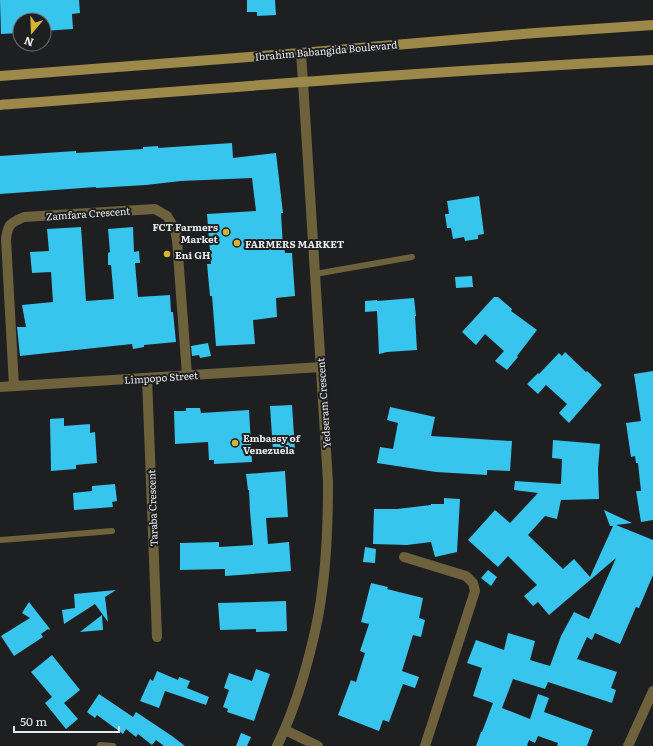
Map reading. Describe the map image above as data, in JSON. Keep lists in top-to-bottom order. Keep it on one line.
{"streets":{"street":["Ibrahim Babangida Boulevard","Zamfara Crescent","Limpopo Street","Yedseram Crescent","Taraba Crescent"]},"crossings":[["Ibrahim Babangida Boulevard","Yedseram Crescent"],["Zamfara Crescent","Limpopo Street"],["Limpopo Street","Yedseram Crescent"],["Limpopo Street","Taraba Crescent"]],"places":["FCT Farmers Market","FARMERS MARKET","Eni GH","Embassy of Venezuela"],"scale_bar":"50 m","north":"bottom"}
